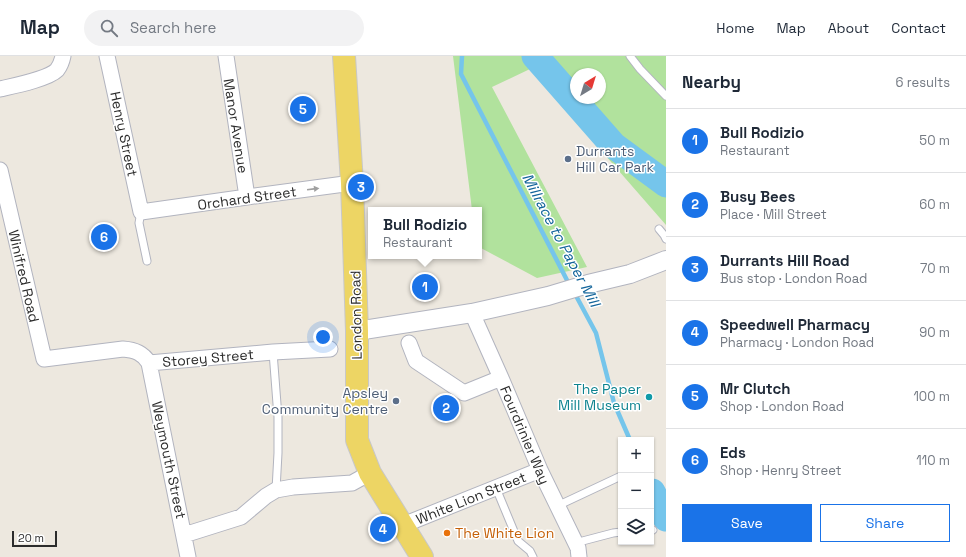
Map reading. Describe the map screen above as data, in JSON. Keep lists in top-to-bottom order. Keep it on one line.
{"streets":{"main road":["London Road"],"street":["Manor Avenue","Henry Street","Orchard Street","Winifred Road","Storey Street","Fourdrinier Way","Weymouth Street","White Lion Street"]},"crossings":[["Manor Avenue","Orchard Street"],["Henry Street","Orchard Street"],["Orchard Street","London Road"],["Winifred Road","Storey Street"],["London Road","White Lion Street"],["Storey Street","Weymouth Street"],["Fourdrinier Way","White Lion Street"]],"one_way":["Orchard Street"],"water":["Millrace to Paper Mill"],"places":["Durrants Hill Car Park","The Paper Mill Museum","Apsley Community Centre","The White Lion"],"scale_bar":"20 m","north":"top right","page":{"header":"Map","search":"Search here","nav":["Home","Map","About","Contact"],"heading":["Nearby","6 results"],"pins":["5","3","6","1","2","4"],"list":[{"mark":"1","name":"Bull Rodizio","note":"Restaurant","value":"50 m"},{"mark":"2","name":"Busy Bees","note":"Place · Mill Street","value":"60 m"},{"mark":"3","name":"Durrants Hill Road","note":"Bus stop · London Road","value":"70 m"},{"mark":"4","name":"Speedwell Pharmacy","note":"Pharmacy · London Road","value":"90 m"},{"mark":"5","name":"Mr Clutch","note":"Shop · London Road","value":"100 m"},{"mark":"6","name":"Eds","note":"Shop · Henry Street","value":"110 m"}],"popup":["Bull Rodizio","Restaurant"],"map_buttons":["+","−"],"buttons":["Save","Share"],"scale":"20 m"}}
